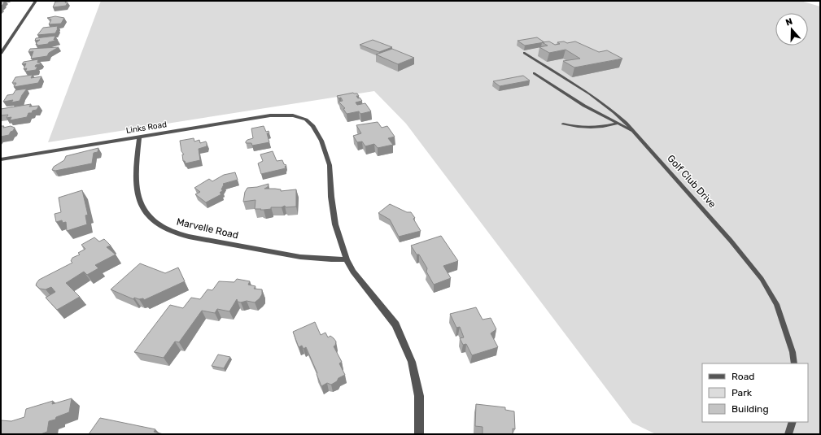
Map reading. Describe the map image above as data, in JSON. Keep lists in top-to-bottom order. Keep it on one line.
{"streets":{"street":["Links Road","Marvelle Road"],"lane":["Golf Club Drive"]},"crossings":[["Links Road","Marvelle Road"]],"legend":["Road","Park","Building"],"north":"top"}
